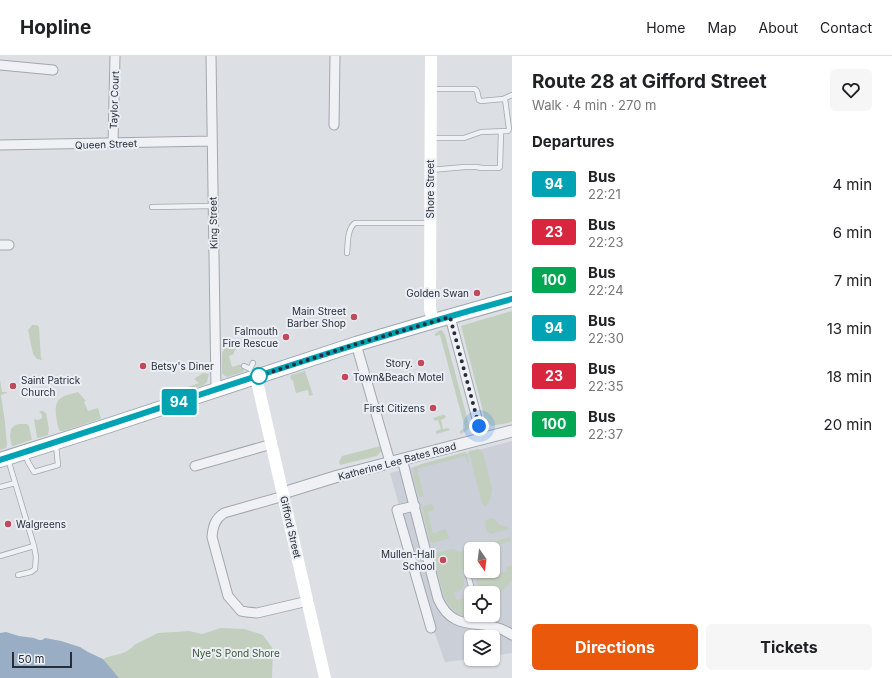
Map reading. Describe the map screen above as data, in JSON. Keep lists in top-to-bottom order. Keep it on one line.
{"streets":{"main road":["Shore Street","Gifford Street"],"street":["Taylor Court","Queen Street","King Street","Katherine Lee Bates Road"]},"crossings":[["Taylor Court","Queen Street"],["Queen Street","King Street"],["Katherine Lee Bates Road","Gifford Street"]],"parks":["Nye\"S Pond Shore"],"places":["Golden Swan","Main Street Barber Shop","Falmouth Fire Rescue","Story.","Betsy's Diner","Town&Beach Motel","Saint Patrick Church","First Citizens","Walgreens","Mullen-Hall School"],"lines":["bus line 94"],"scale_bar":"50 m","north":"bottom","page":{"header":"Hopline","nav":["Home","Map","About","Contact"],"on_map":"94","heading":[["Route 28 at Gifford Street","Walk · 4 min · 270 m"],"Departures"],"list":[{"mark":"94","name":"Bus","note":"22:21","value":"4 min"},{"mark":"23","name":"Bus","note":"22:23","value":"6 min"},{"mark":"100","name":"Bus","note":"22:24","value":"7 min"},{"mark":"94","name":"Bus","note":"22:30","value":"13 min"},{"mark":"23","name":"Bus","note":"22:35","value":"18 min"},{"mark":"100","name":"Bus","note":"22:37","value":"20 min"}],"buttons":["Directions","Tickets"],"scale":"50 m"}}
